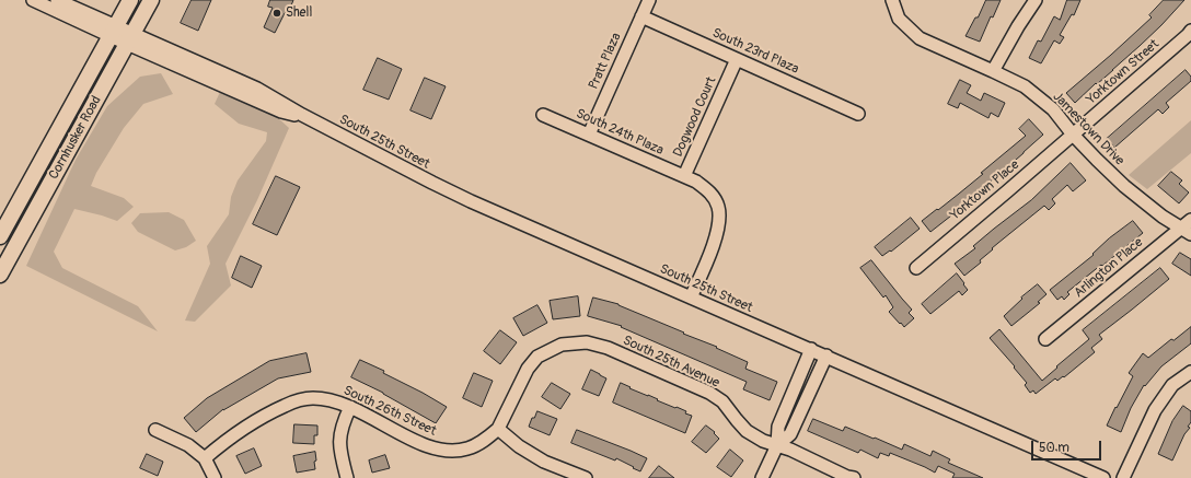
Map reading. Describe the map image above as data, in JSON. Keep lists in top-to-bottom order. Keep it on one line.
{"streets":{"main road":["Cornhusker Road"],"street":["South 23rd Plaza","Pratt Plaza","Yorktown Street","Dogwood Court","Jamestown Drive","South 24th Plaza","South 25th Street","Yorktown Place","Arlington Place","South 25th Avenue","South 26th Street"]},"crossings":[["South 23rd Plaza","Pratt Plaza"],["South 23rd Plaza","Dogwood Court"],["Pratt Plaza","South 24th Plaza"],["Yorktown Street","Jamestown Drive"],["Yorktown Street","Yorktown Place"],["Dogwood Court","South 24th Plaza"],["Dogwood Court","South 25th Street"],["Jamestown Drive","Yorktown Place"],["Jamestown Drive","Arlington Place"],["Cornhusker Road","South 25th Street"],["South 25th Avenue","South 26th Street"]],"places":["Shell"],"scale_bar":"50 m"}
